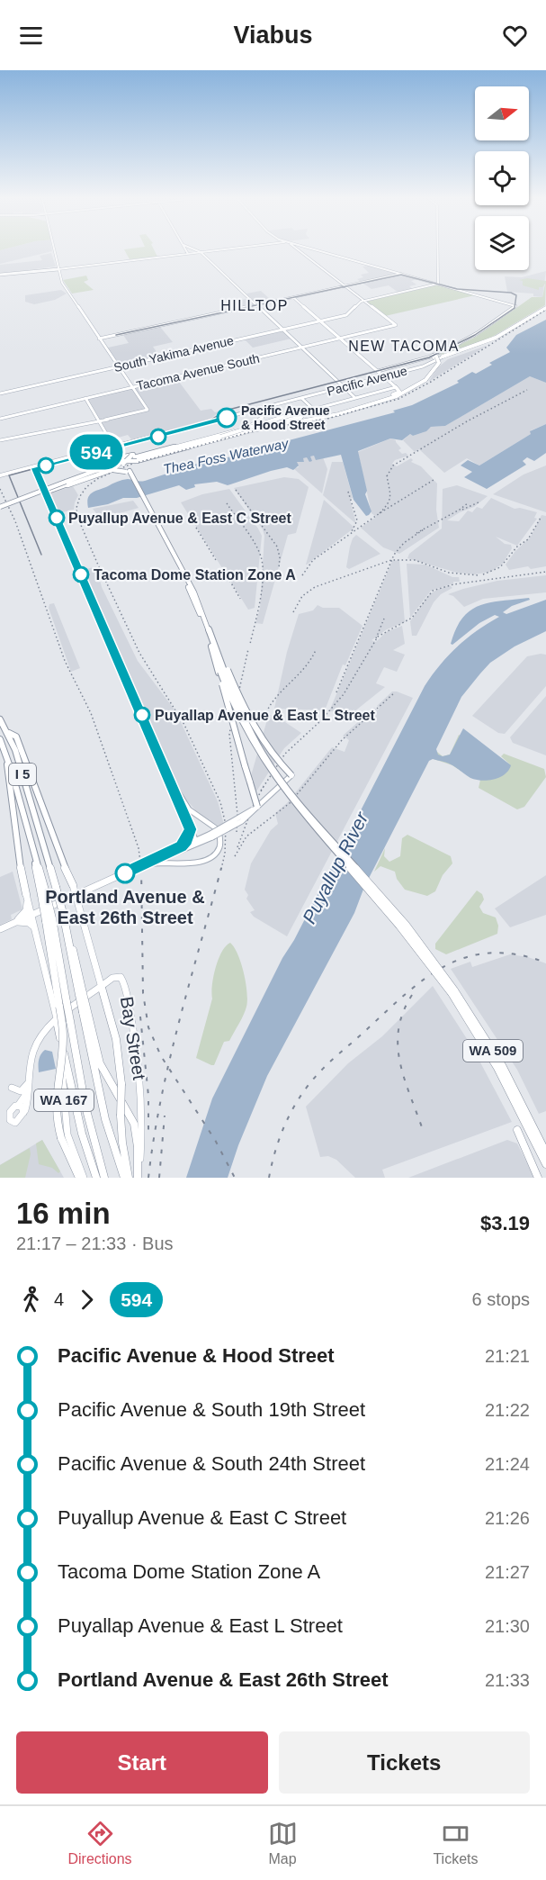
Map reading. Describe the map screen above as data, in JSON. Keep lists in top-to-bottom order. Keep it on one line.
{"streets":{"highway":["I 5","WA 509"],"main road":["South Yakima Avenue","Tacoma Avenue South","Pacific Avenue","Bay Street","WA 167"]},"crossings":[["South Yakima Avenue","Tacoma Avenue South"],["I 5","Bay Street"],["Bay Street","WA 167"]],"districts":["HILLTOP","NEW TACOMA"],"water":["Thea Foss Waterway","Puyallup River"],"places":["Pacific Avenue & Hood Street","Puyallup Avenue & East C Street","Tacoma Dome Station Zone A","Puyallap Avenue & East L Street","Portland Avenue & East 26th Street"],"lines":["bus line 594"],"north":"right","page":{"header":"Viabus","on_map":"594","heading":["16 min","21:17 – 21:33 · Bus","$3.19"],"legs":["4","594","6 stops"],"list":[{"name":"Pacific Avenue & Hood Street","value":"21:21"},{"name":"Pacific Avenue & South 19th Street","value":"21:22"},{"name":"Pacific Avenue & South 24th Street","value":"21:24"},{"name":"Puyallup Avenue & East C Street","value":"21:26"},{"name":"Tacoma Dome Station Zone A","value":"21:27"},{"name":"Puyallap Avenue & East L Street","value":"21:30"},{"name":"Portland Avenue & East 26th Street","value":"21:33"}],"buttons":["Start","Tickets"],"tabs":["Directions","Map","Tickets"]}}
